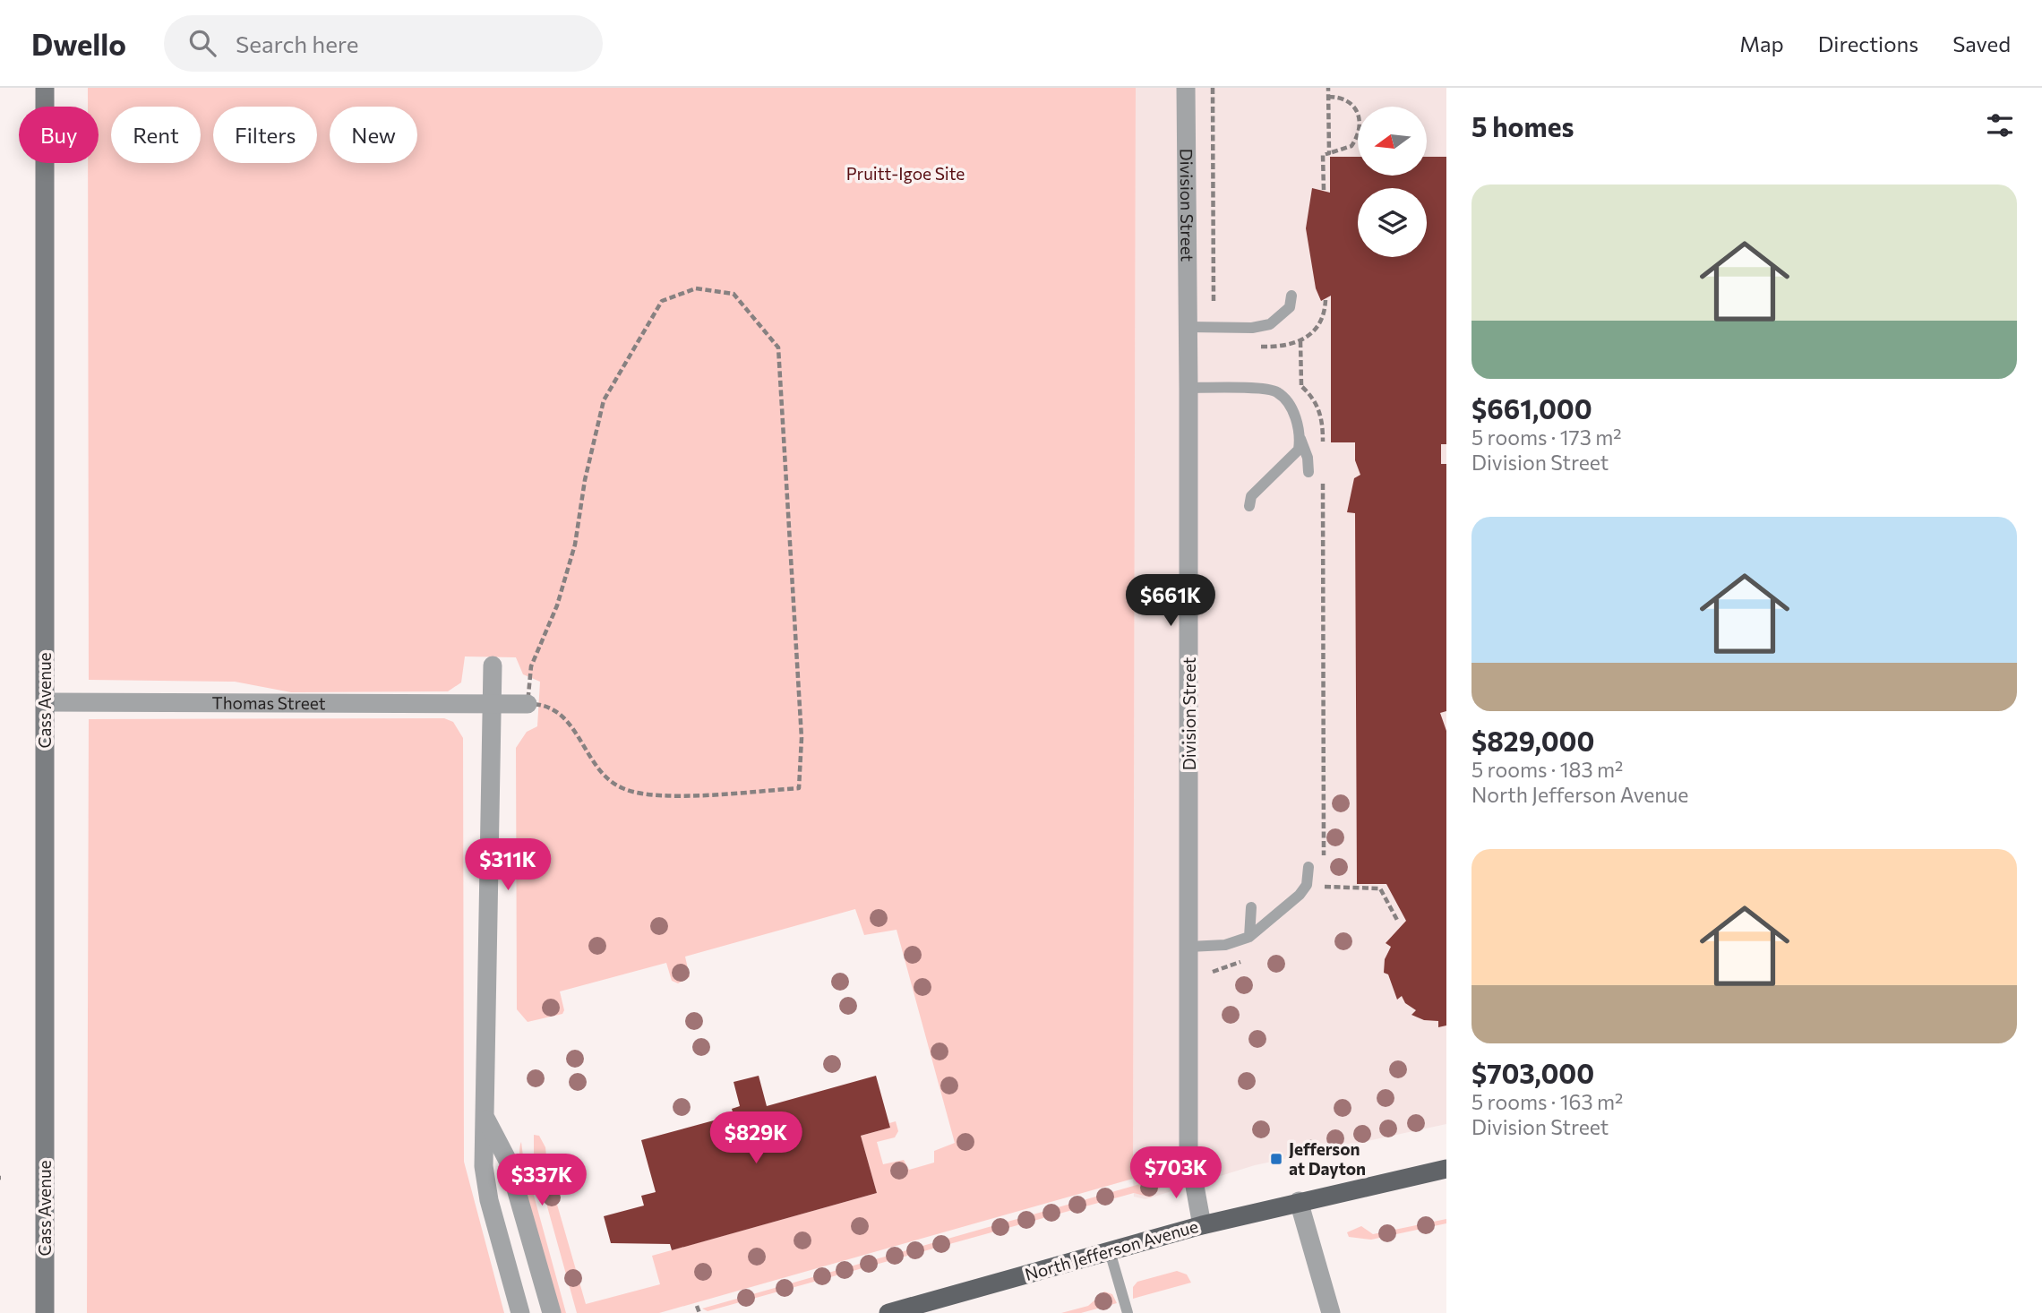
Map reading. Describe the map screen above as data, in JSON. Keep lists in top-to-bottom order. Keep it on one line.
{"streets":{"main road":["Cass Avenue","North Jefferson Avenue"],"street":["Division Street","Thomas Street"]},"crossings":[["Division Street","North Jefferson Avenue"],["Cass Avenue","Thomas Street"]],"parks":["Pruitt-Igoe Site"],"places":{"transit":["Jefferson at Dayton"]},"north":"left","page":{"header":"Dwello","search":"Search here","nav":["Map","Directions","Saved"],"heading":"5 homes","chip":["Buy","Rent","Filters","New"],"list":[{"name":"$661,000","note":"5 rooms · 173 m² · Division Street"},{"name":"$829,000","note":"5 rooms · 183 m² · North Jefferson Avenue"},{"name":"$703,000","note":"5 rooms · 163 m² · Division Street"}],"price":["$661K","$311K","$829K","$703K","$337K"]}}
